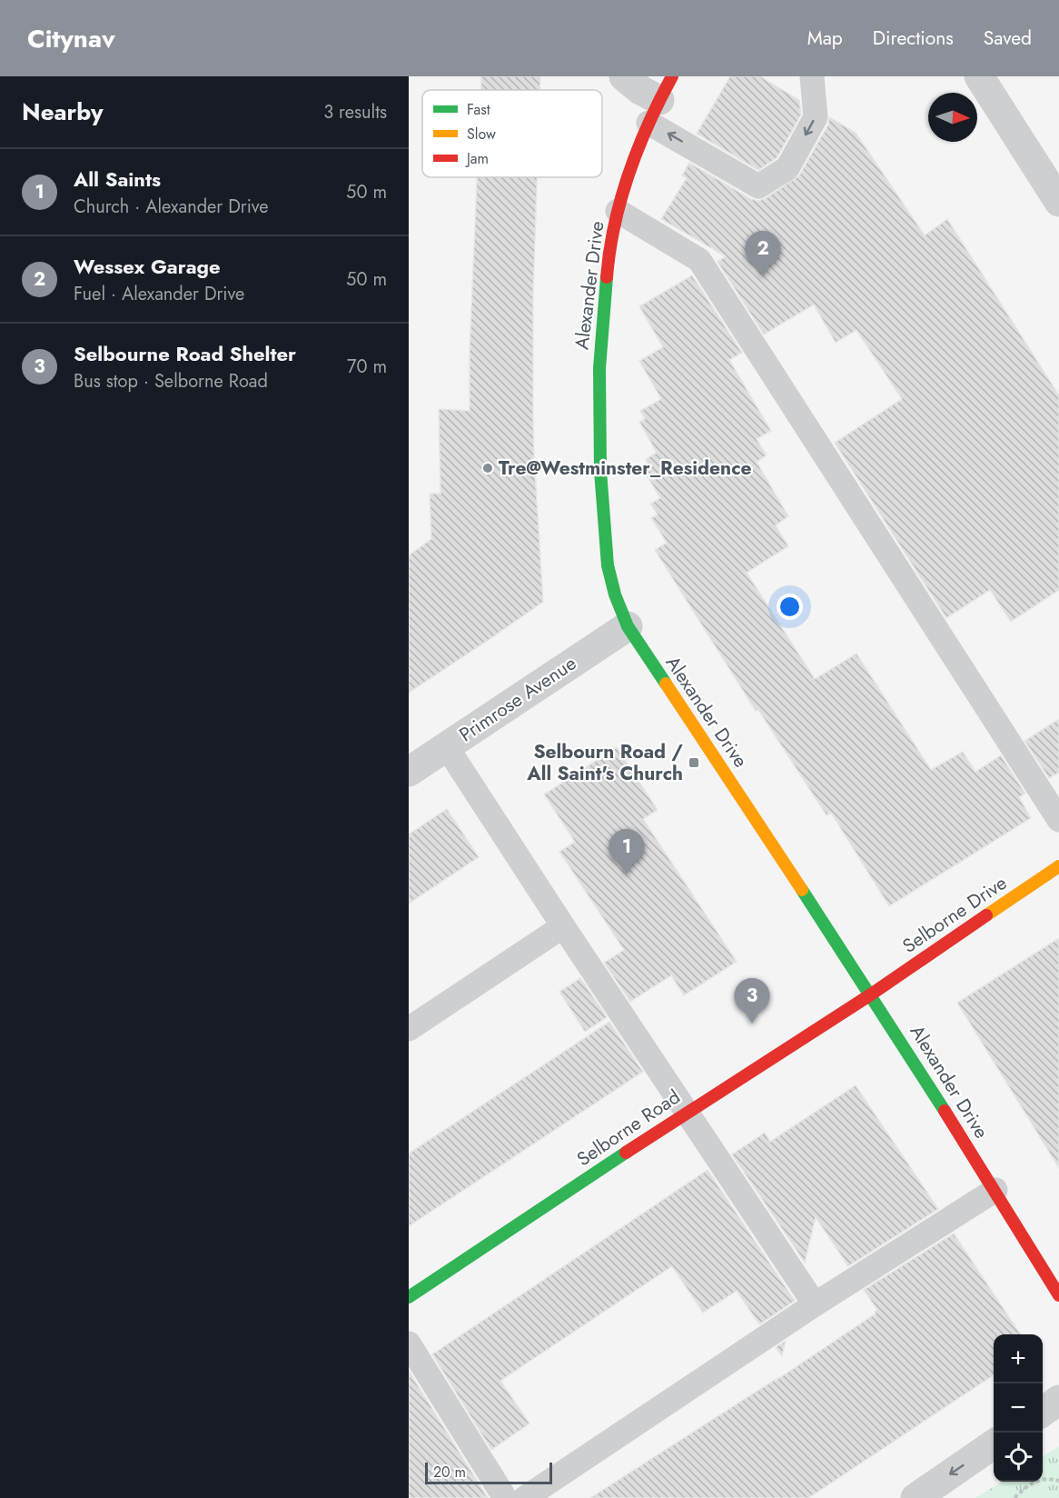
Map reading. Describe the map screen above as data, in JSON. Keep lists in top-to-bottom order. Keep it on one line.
{"streets":{"main road":["Alexander Drive","Selborne Drive","Selborne Road"],"street":["Primrose Avenue"]},"crossings":[["Alexander Drive","Primrose Avenue"],["Alexander Drive","Selborne Drive"],["Alexander Drive","Selborne Road"],["Selborne Drive","Selborne Road"]],"places":{"other":["Tre@Westminster_Residence"],"transit":["Selbourn Road / All Saint's Church"]},"legend":["Fast","Slow","Jam"],"scale_bar":"20 m","north":"right","page":{"header":"Citynav","nav":["Map","Directions","Saved"],"heading":["Nearby","3 results"],"list":[{"mark":"1","name":"All Saints","note":"Church · Alexander Drive","value":"50 m"},{"mark":"2","name":"Wessex Garage","note":"Fuel · Alexander Drive","value":"50 m"},{"mark":"3","name":"Selbourne Road Shelter","note":"Bus stop · Selborne Road","value":"70 m"}],"pins":["2","1","3"],"map_buttons":["+","−"],"scale":"20 m"}}
